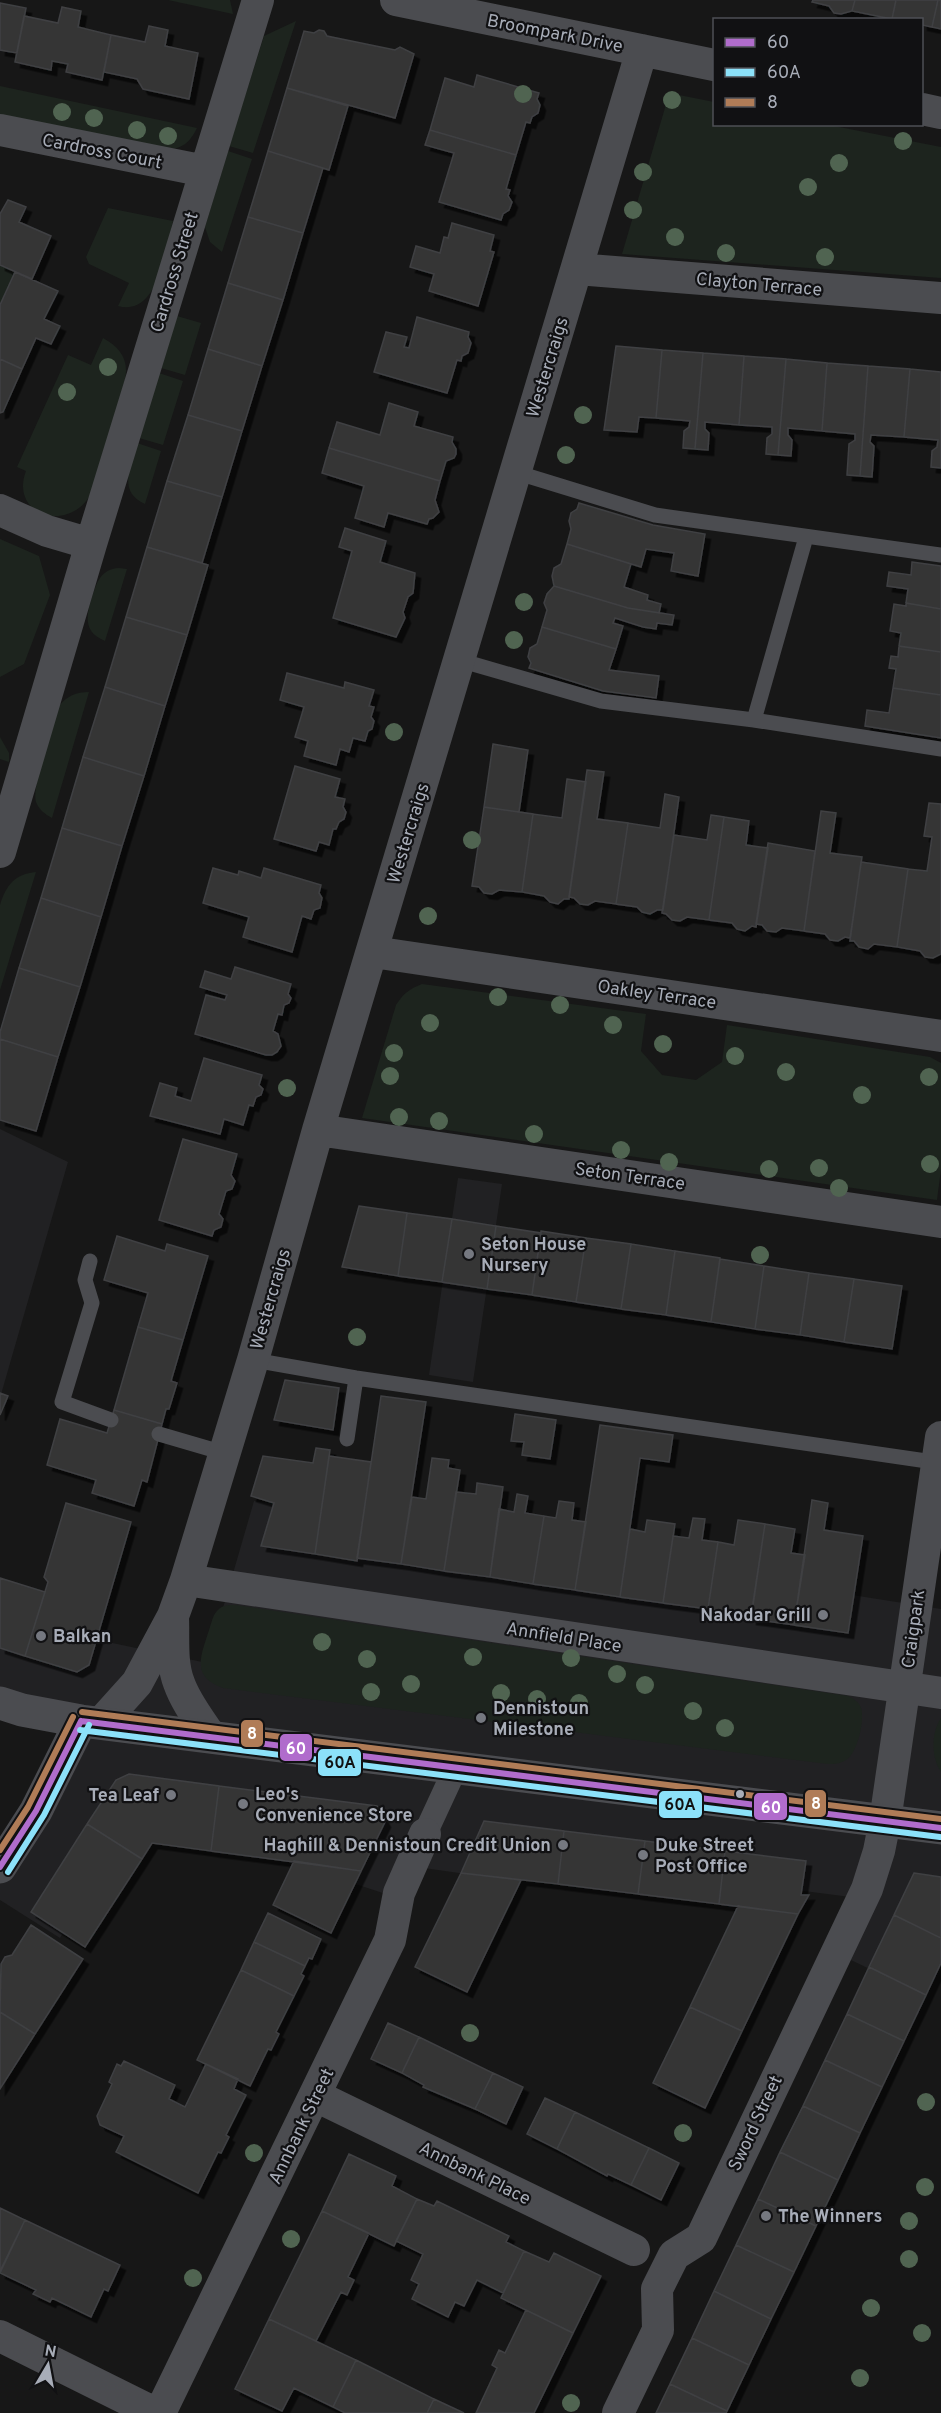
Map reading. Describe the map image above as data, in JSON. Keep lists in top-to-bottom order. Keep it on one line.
{"streets":{"street":["Broompark Drive","Cardross Court","Cardross Street","Clayton Terrace","Westercraigs","Oakley Terrace","Seton Terrace","Craigpark","Annfield Place","Sword Street","Annbank Street","Annbank Place"]},"crossings":[["Broompark Drive","Westercraigs"],["Cardross Court","Cardross Street"],["Clayton Terrace","Westercraigs"],["Westercraigs","Oakley Terrace"],["Westercraigs","Seton Terrace"],["Westercraigs","Annfield Place"],["Craigpark","Annfield Place"],["Craigpark","Sword Street"],["Annbank Street","Annbank Place"]],"places":["Seton House Nursery","Nakodar Grill","Balkan","Dennistoun Milestone","Tea Leaf","Leo's Convenience Store","Haghill & Dennistoun Credit Union","Duke Street Post Office","The Winners"],"lines":["transit line 8","transit line 60","transit line 60A"],"legend":["60","60A","8"],"north":"top"}
